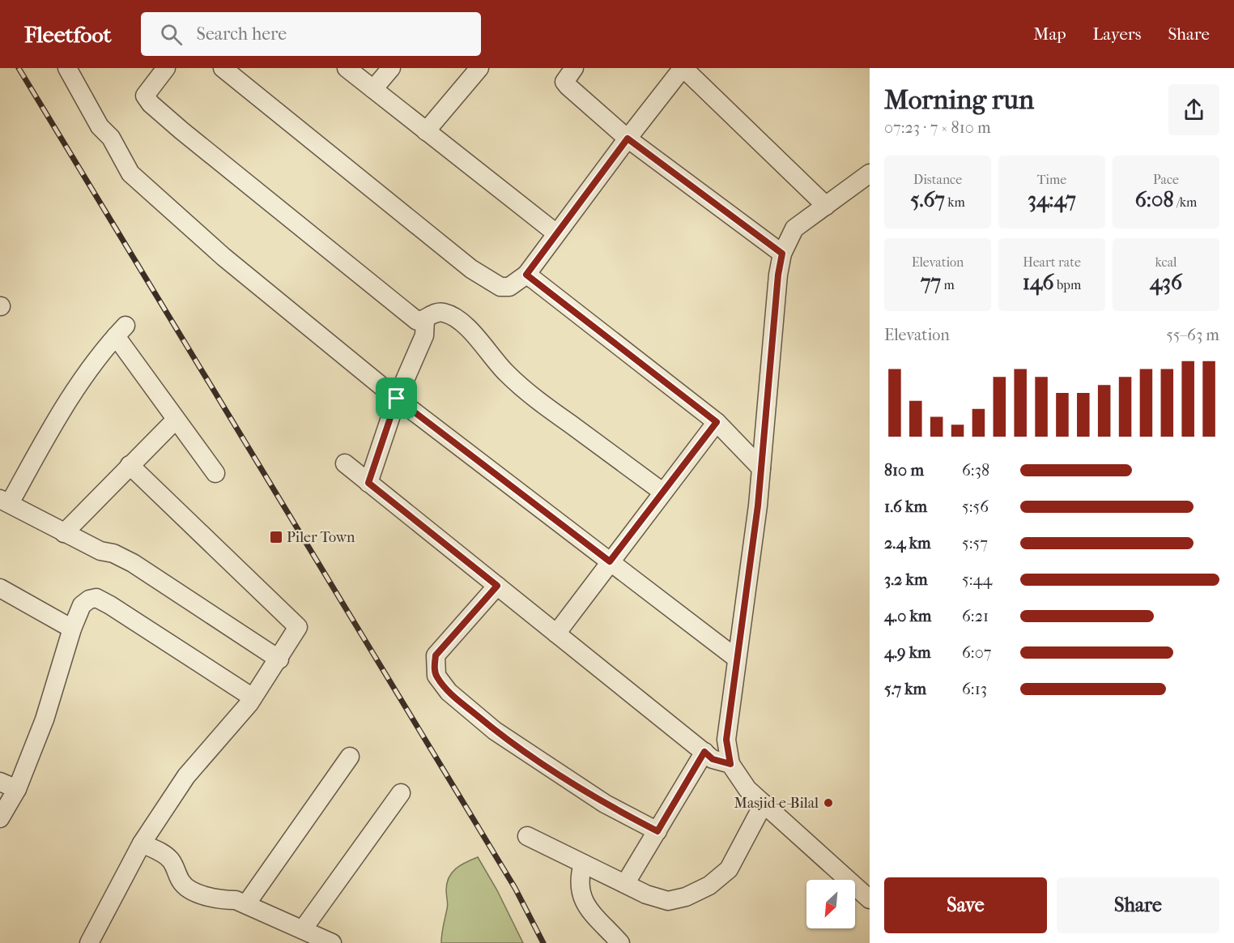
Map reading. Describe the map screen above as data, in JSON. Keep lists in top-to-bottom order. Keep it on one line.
{"places":{"transit":["Piler Town"],"other":["Masjid-e-Bilal"]},"north":"bottom left","page":{"header":"Fleetfoot","search":"Search here","nav":["Map","Layers","Share"],"heading":["Morning run","07:23 · 7 × 810 m"],"stats":[["Distance","5.67 km"],["Time","34:47"],["Pace","6:08 /km"],["Elevation","77 m"],["Heart rate","146 bpm"],["kcal","436"]],"chart":["Elevation","55–63 m"],"list":[{"name":"810 m","note":"6:38"},{"name":"1.6 km","note":"5:56"},{"name":"2.4 km","note":"5:57"},{"name":"3.2 km","note":"5:44"},{"name":"4.0 km","note":"6:21"},{"name":"4.9 km","note":"6:07"},{"name":"5.7 km","note":"6:13"}],"buttons":["Save","Share"]}}
